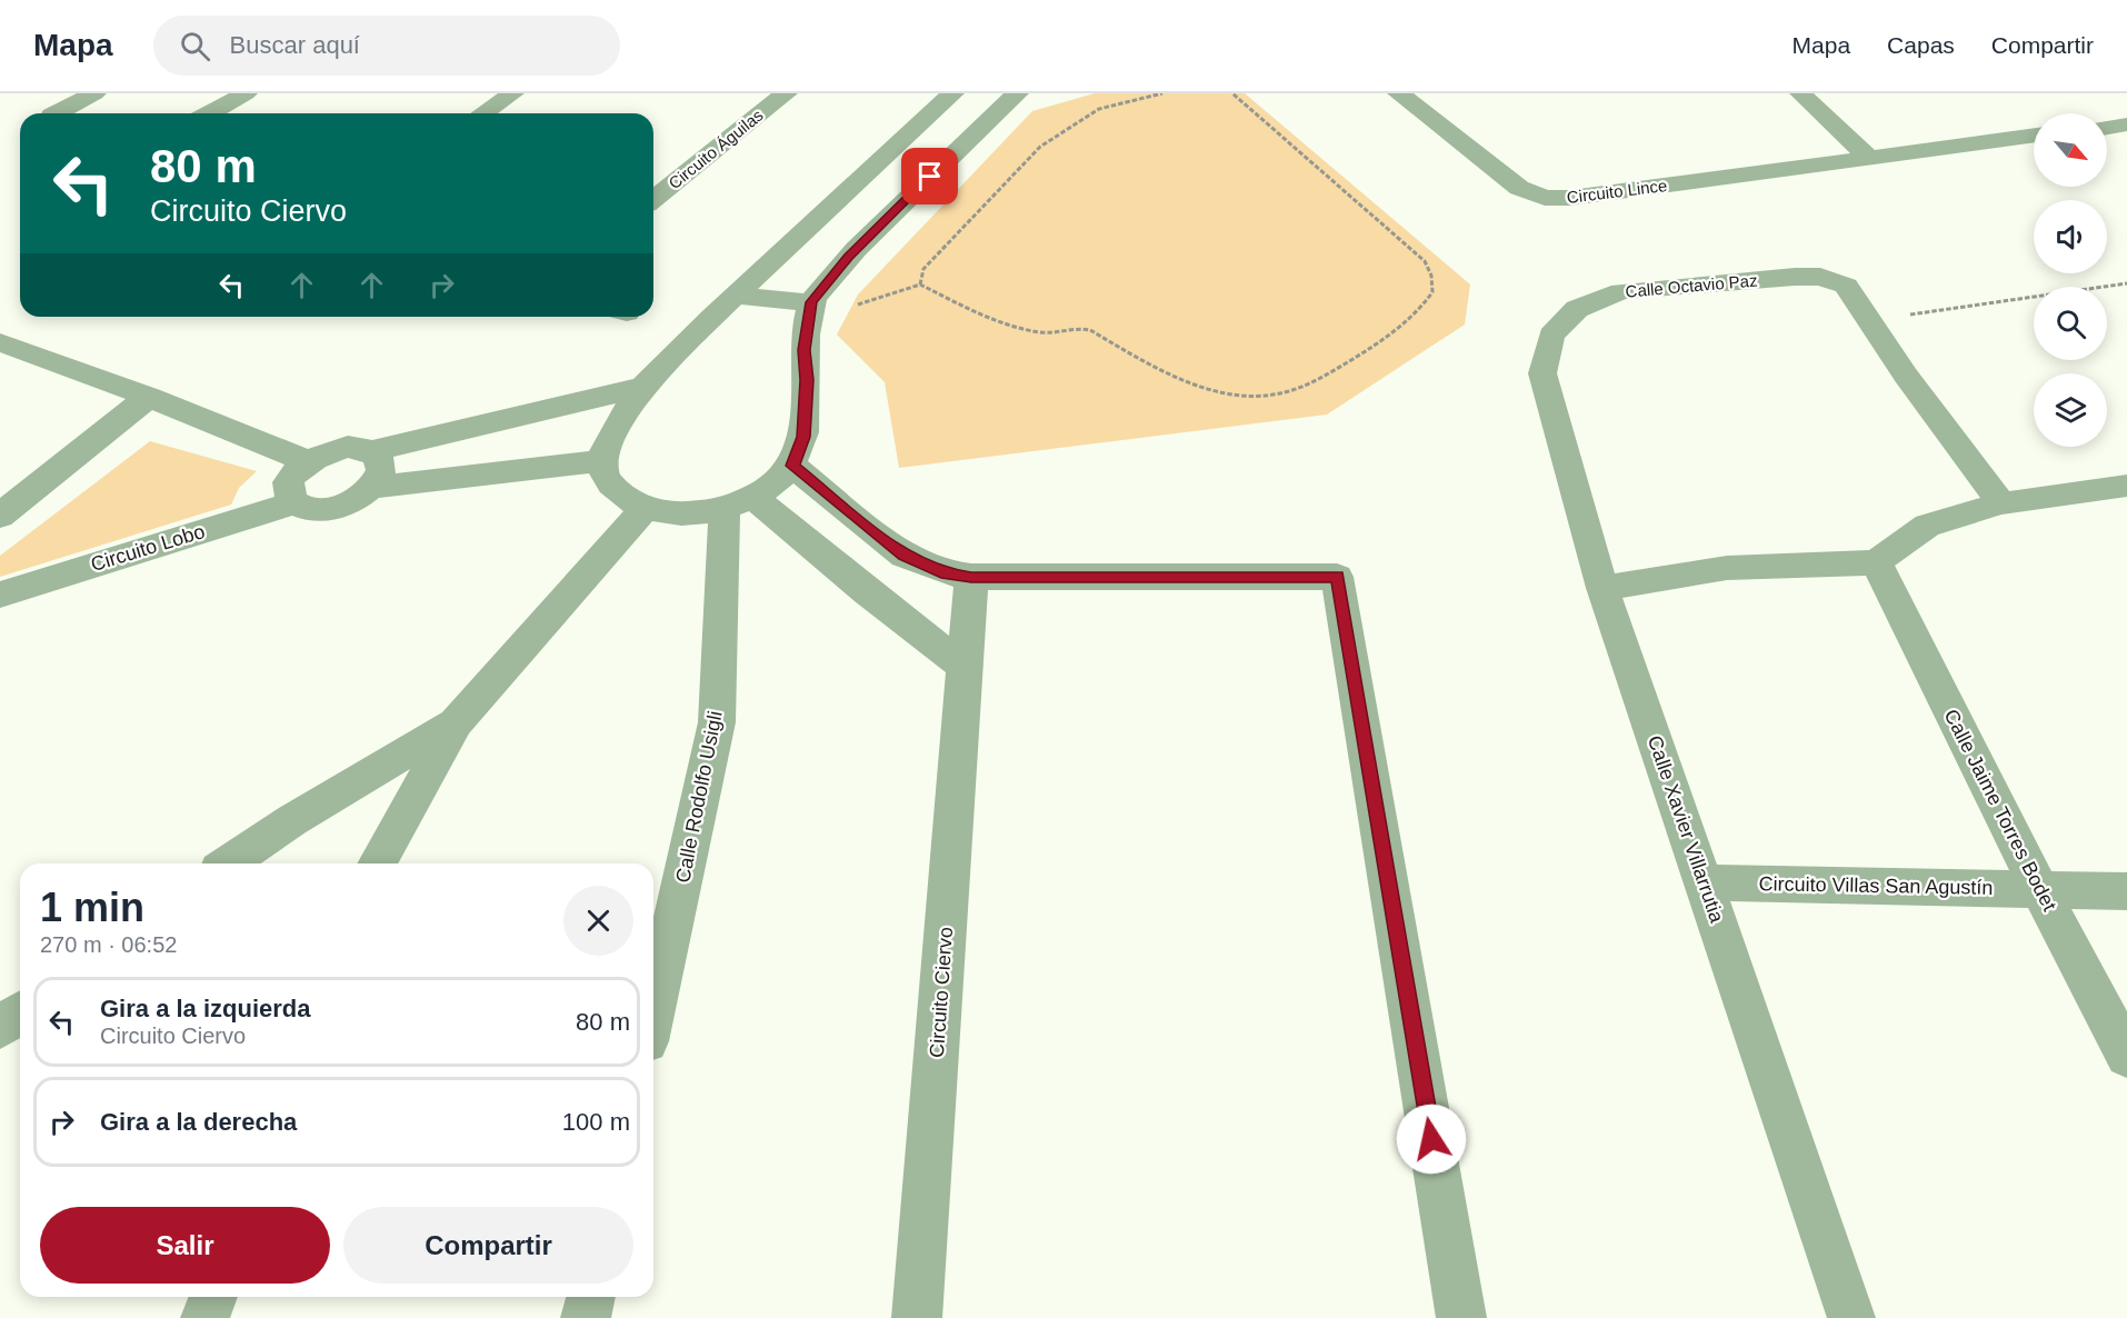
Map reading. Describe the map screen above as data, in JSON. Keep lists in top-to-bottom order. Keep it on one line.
{"streets":{"street":["Circuito Águilas","Circuito Lince","Calle Octavio Paz","Circuito Lobo","Calle Rodolfo Usigli","Calle Jaime Torres Bodet","Calle Xavier Villarrutia","Circuito Villas San Agustín","Circuito Ciervo"]},"crossings":[["Calle Octavio Paz","Calle Xavier Villarrutia"],["Calle Jaime Torres Bodet","Circuito Villas San Agustín"],["Calle Xavier Villarrutia","Circuito Villas San Agustín"]],"north":"bottom right","page":{"header":"Mapa","search":"Buscar aquí","nav":["Mapa","Capas","Compartir"],"turn":["80 m","Circuito Ciervo"],"heading":["1 min","270 m · 06:52"],"list":[{"name":"Gira a la izquierda","note":"Circuito Ciervo","value":"80 m"},{"name":"Gira a la derecha","value":"100 m"}],"buttons":["Salir","Compartir"]}}
